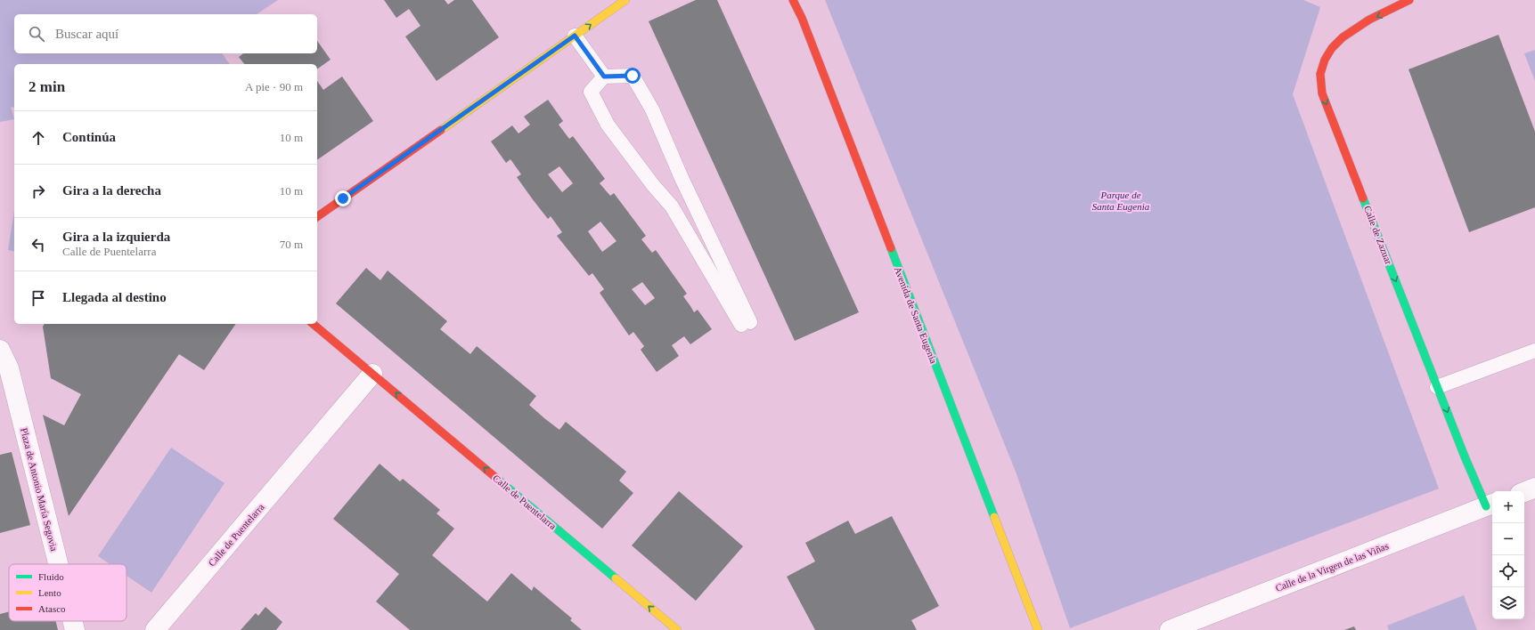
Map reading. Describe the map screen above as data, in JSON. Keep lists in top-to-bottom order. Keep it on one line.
{"streets":{"street":["Calle de Zazuar","Avenida de Santa Eugenia","Plaza de Antonio María Segovia","Calle de Puentelarra","Calle de la Virgen de las Viñas"]},"crossings":[["Calle de Zazuar","Calle de la Virgen de las Viñas"]],"one_way":["Calle de Zazuar","Calle de Puentelarra"],"parks":["Parque de Santa Eugenia"],"legend":["Fluido","Lento","Atasco"],"page":{"search":"Buscar aquí","heading":["2 min","A pie · 90 m"],"list":[["Continúa","10 m"],["Gira a la derecha","10 m"],["Gira a la izquierda","Calle de Puentelarra","70 m"],"Llegada al destino"],"map_buttons":["+","−"]}}
